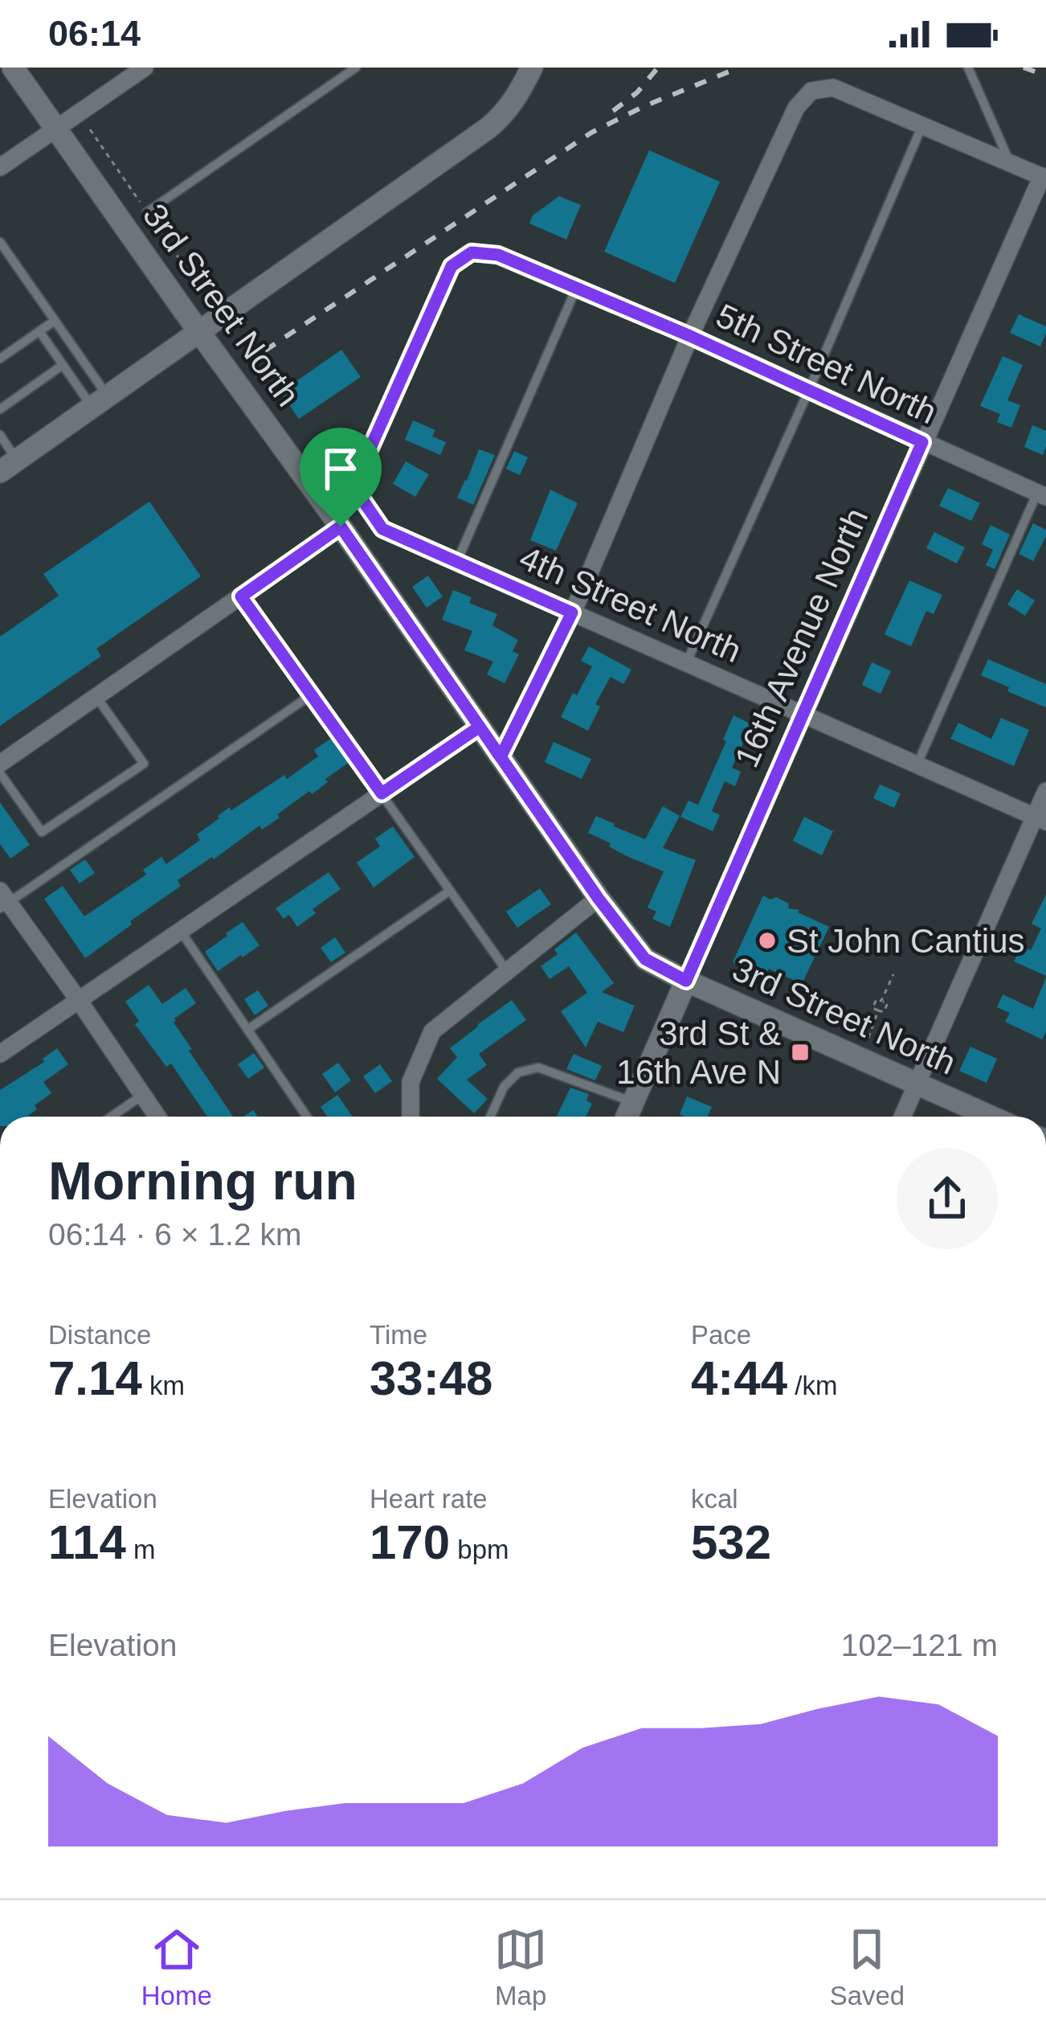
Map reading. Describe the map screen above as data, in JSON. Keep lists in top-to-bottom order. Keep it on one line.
{"streets":{"street":["3rd Street North","5th Street North","4th Street North","16th Avenue North"]},"crossings":[["3rd Street North","16th Avenue North"],["5th Street North","4th Street North"],["5th Street North","16th Avenue North"],["4th Street North","16th Avenue North"]],"places":{"other":["St John Cantius"],"transit":["3rd St & 16th Ave N"]},"page":{"status":"06:14","heading":["Morning run","06:14 · 6 × 1.2 km"],"stats":[["Distance","7.14 km"],["Time","33:48"],["Pace","4:44 /km"],["Elevation","114 m"],["Heart rate","170 bpm"],["kcal","532"]],"chart":["Elevation","102–121 m"],"tabs":["Home","Map","Saved"]}}
